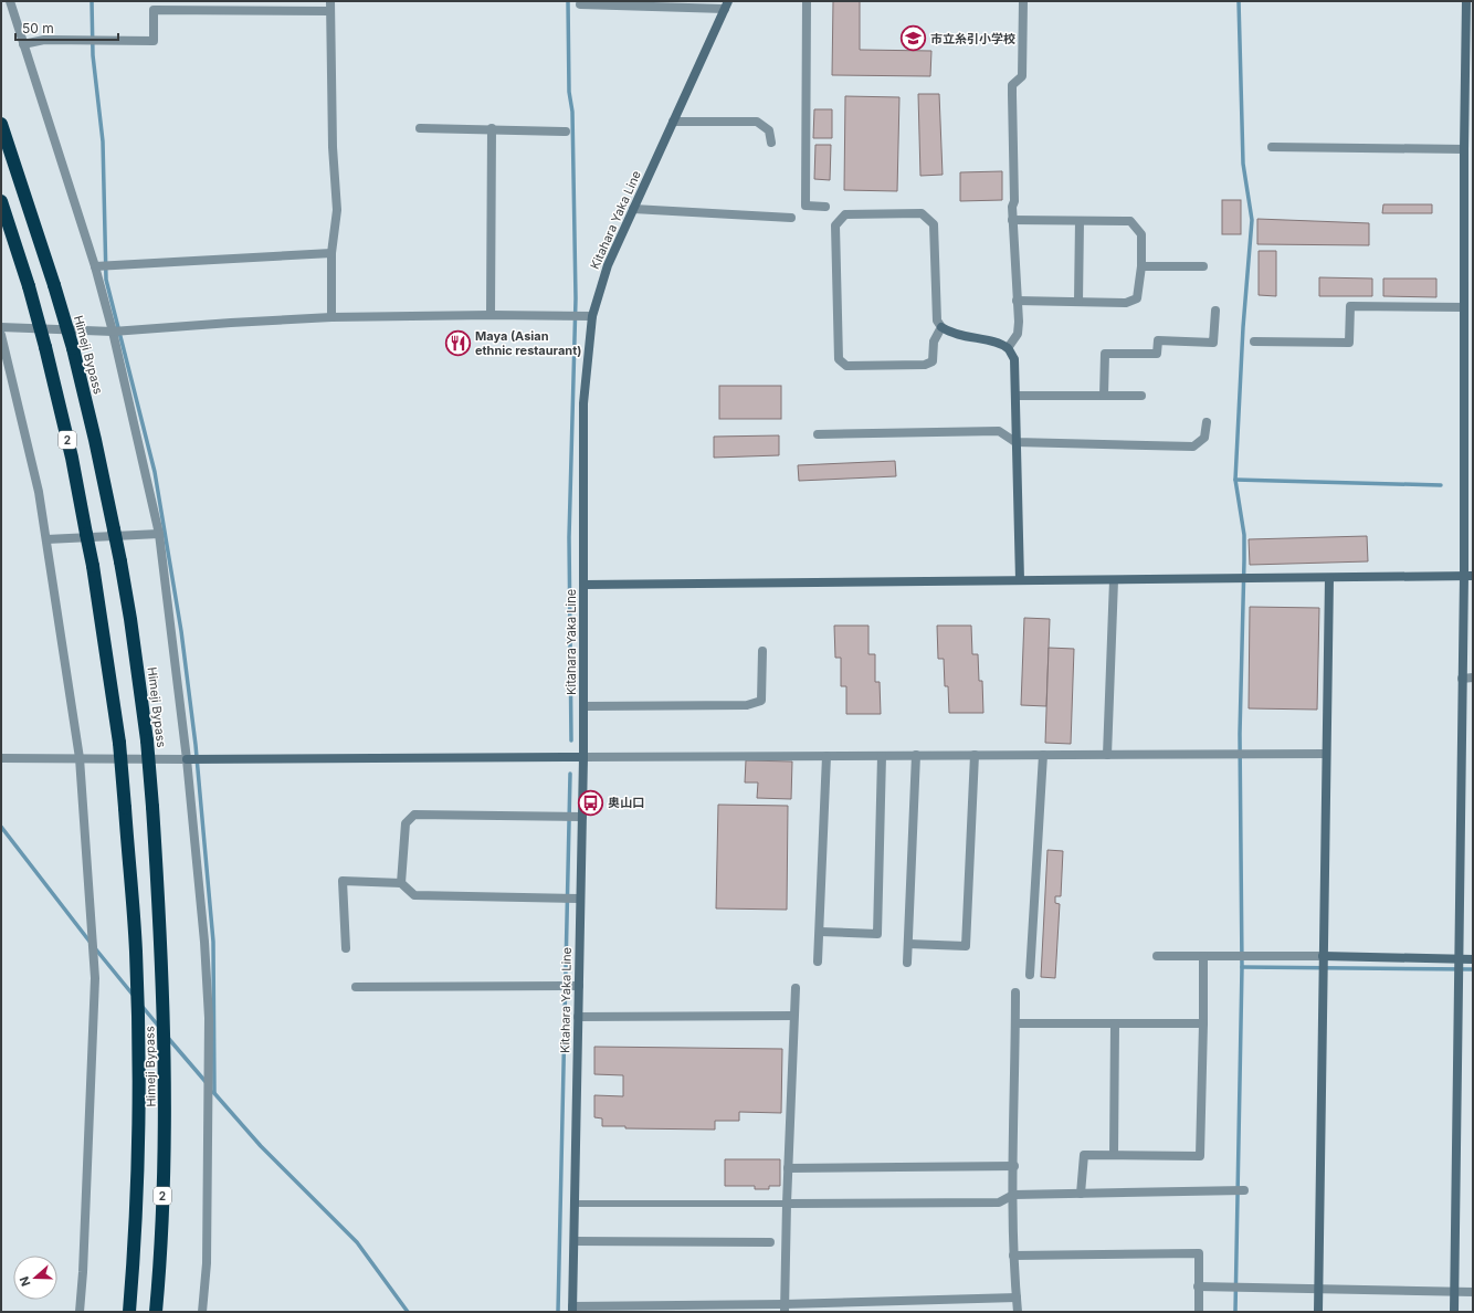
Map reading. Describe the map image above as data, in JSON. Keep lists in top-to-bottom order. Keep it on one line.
{"streets":{"highway":["Himeji Bypass","2"],"street":["Kitahara Yaka Line"]},"places":{"school or university":["市立糸引小学校"],"restaurant":["Maya (Asian ethnic restaurant)"],"bus stop":["奥山口"]},"scale_bar":"50 m","north":"left"}
